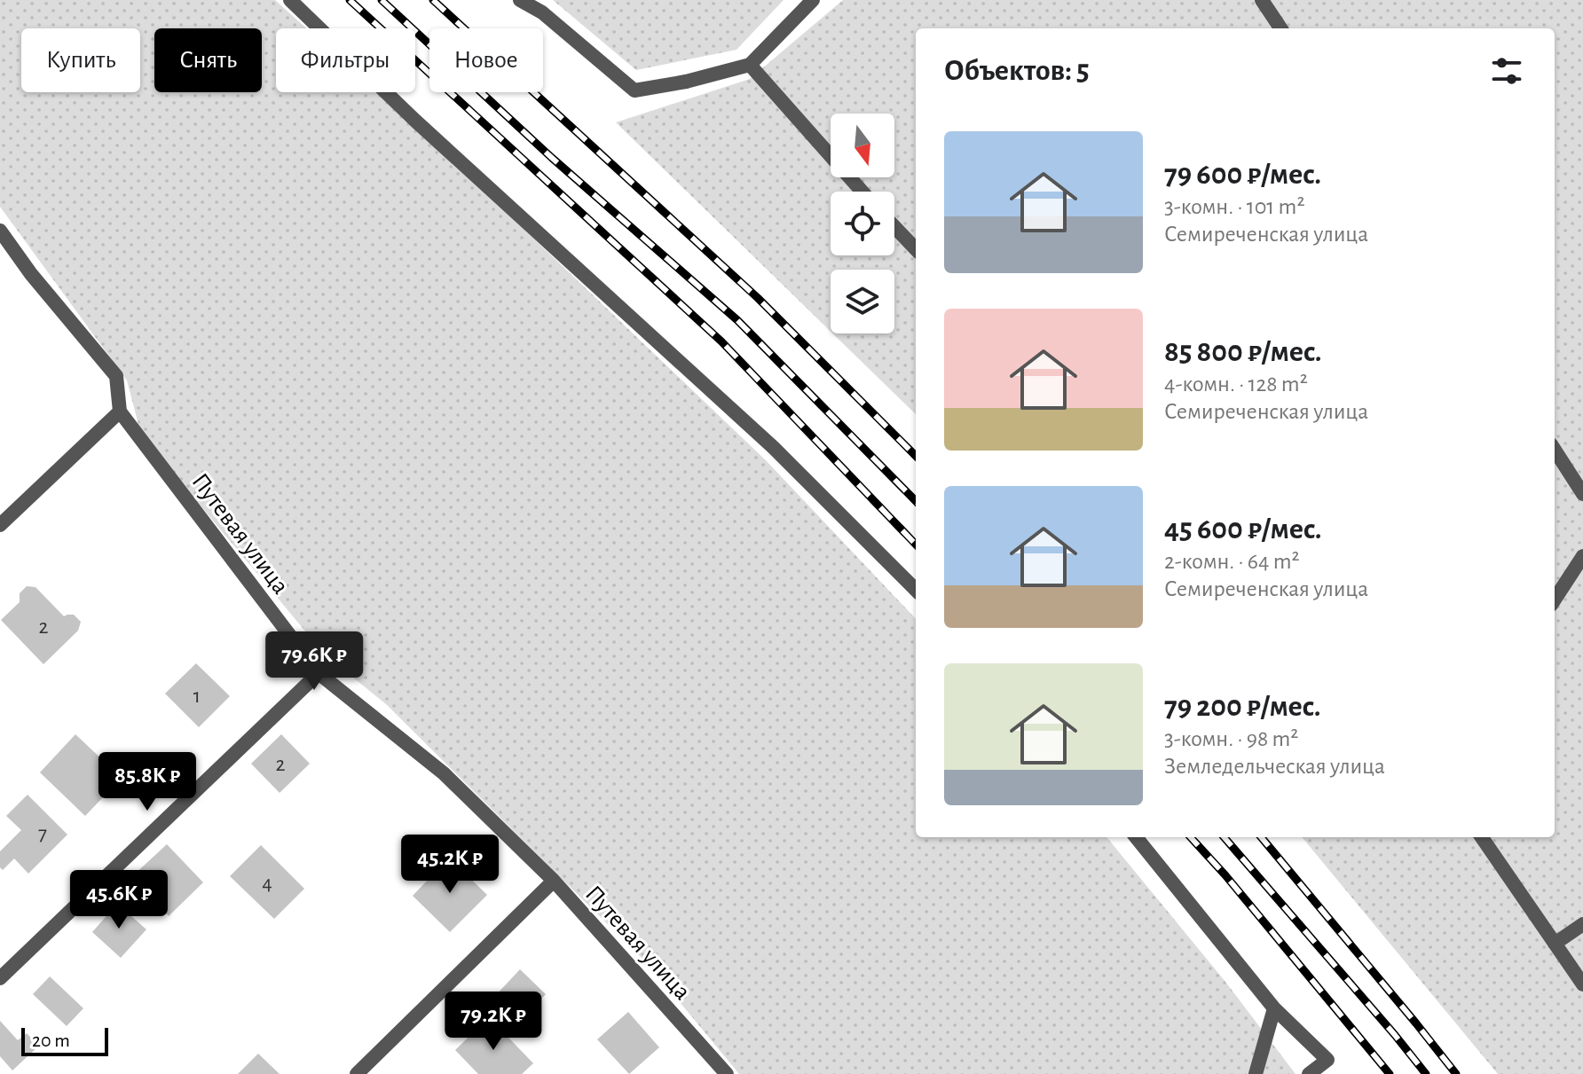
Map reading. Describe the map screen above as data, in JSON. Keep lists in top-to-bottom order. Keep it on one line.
{"streets":{"street":["Путевая улица"]},"house_numbers":["2","1","2","7","4"],"scale_bar":"20 m","north":"bottom","page":{"chip":["Купить","Снять","Фильтры","Новое"],"heading":"Объектов: 5","list":[{"name":"79 600 ₽/мес.","note":"3-комн. · 101 m² · Семиреченская улица"},{"name":"85 800 ₽/мес.","note":"4-комн. · 128 m² · Семиреченская улица"},{"name":"45 600 ₽/мес.","note":"2-комн. · 64 m² · Семиреченская улица"},{"name":"79 200 ₽/мес.","note":"3-комн. · 98 m² · Земледельческая улица"}],"price":["79.6K ₽","85.8K ₽","45.2K ₽","45.6K ₽","79.2K ₽"],"scale":"20 m"}}
